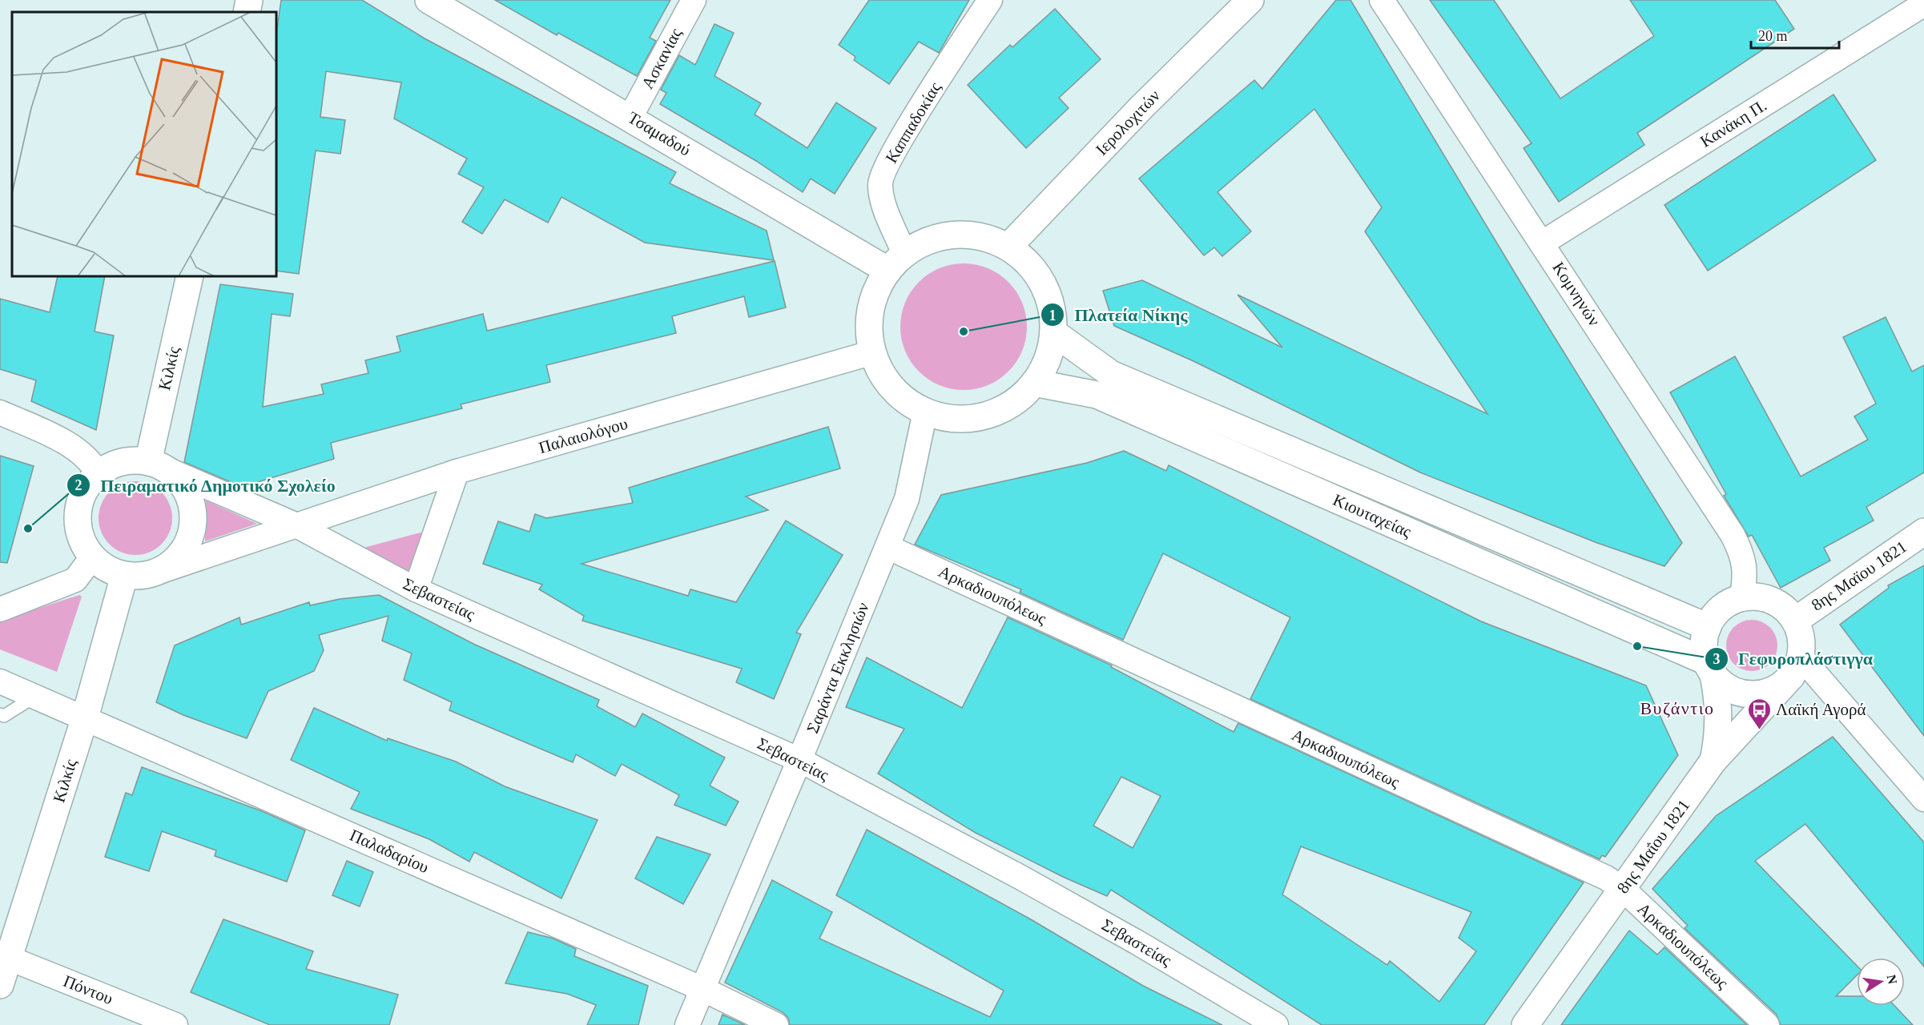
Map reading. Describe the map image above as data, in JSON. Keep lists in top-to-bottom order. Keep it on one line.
{"streets":{"street":["Ασκανίας","Καππαδοκίας","Ιερολοχιτών","Κανάκη Π.","Τσαμαδού","Κομνηνών","Κιλκίς","Παλαιολόγου","Κιουταχείας","8ης Μαϊου 1821","Αρκαδιουπόλεως","Σεβαστείας","Σαράντα Εκκλησιών","8ης Μαΐου 1821","Παλαδαρίου","Πόντου"]},"crossings":[["Ασκανίας","Τσαμαδού"],["Καππαδοκίας","Τσαμαδού"],["Κανάκη Π.","Κομνηνών"],["Κομνηνών","Κιουταχείας"],["Κομνηνών","8ης Μαϊου 1821"],["Κομνηνών","8ης Μαΐου 1821"],["Κιλκίς","Παλαιολόγου"],["Κιλκίς","Σεβαστείας"],["Κιλκίς","Παλαδαρίου"],["Κιλκίς","Πόντου"],["Παλαιολόγου","Σεβαστείας"],["Κιουταχείας","8ης Μαϊου 1821"],["Κιουταχείας","8ης Μαΐου 1821"],["8ης Μαϊου 1821","8ης Μαΐου 1821"],["Αρκαδιουπόλεως","Σαράντα Εκκλησιών"],["Αρκαδιουπόλεως","8ης Μαΐου 1821"],["Σεβαστείας","Σαράντα Εκκλησιών"],["Σαράντα Εκκλησιών","Παλαδαρίου"]],"districts":["Βυζάντιο"],"places":{"other":["Πλατεία Νίκης","Πειραματικό Δημοτικό Σχολείο","Γεφυροπλάστιγγα"],"bus stop":["Λαϊκή Αγορά"]},"scale_bar":"20 m","north":"right"}
